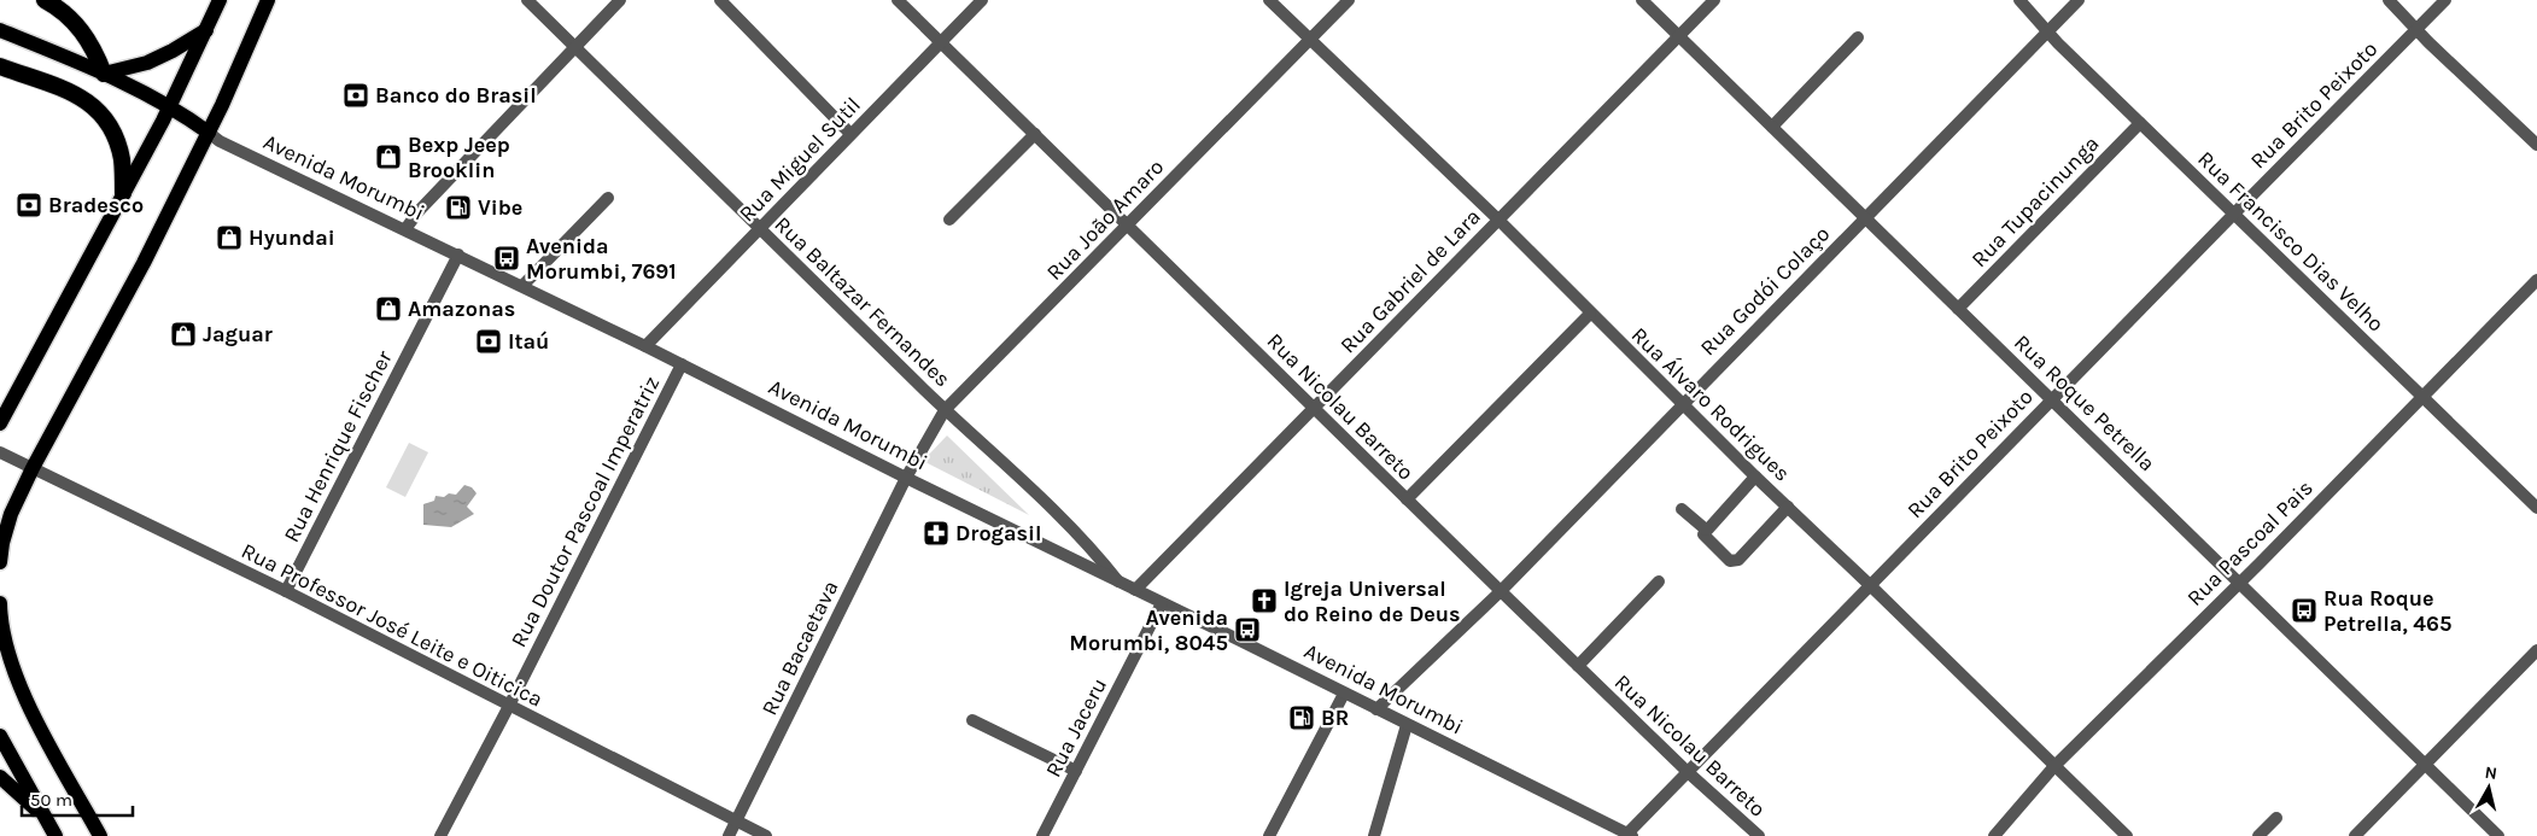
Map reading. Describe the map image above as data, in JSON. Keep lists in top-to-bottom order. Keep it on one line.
{"streets":{"main road":["Avenida Morumbi"],"street":["Rua Brito Peixoto","Rua Miguel Sutil","Rua Tupacinunga","Rua João Amaro","Rua Francisco Dias Velho","Rua Gabriel de Lara","Rua Godói Colaço","Rua Baltazar Fernandes","Rua Roque Petrella","Rua Álvaro Rodrigues","Rua Nicolau Barreto","Rua Henrique Fischer","Rua Doutor Pascoal Imperatriz","Rua Pascoal Pais","Rua Professor José Leite e Oiticica","Rua Bacaetava","Rua Jaceru"]},"crossings":[["Rua Brito Peixoto","Avenida Morumbi"],["Rua Brito Peixoto","Rua Francisco Dias Velho"],["Rua Brito Peixoto","Rua Roque Petrella"],["Rua Brito Peixoto","Rua Álvaro Rodrigues"],["Rua Brito Peixoto","Rua Nicolau Barreto"],["Rua Miguel Sutil","Avenida Morumbi"],["Rua Miguel Sutil","Rua Baltazar Fernandes"],["Rua Miguel Sutil","Rua Nicolau Barreto"],["Avenida Morumbi","Rua João Amaro"],["Avenida Morumbi","Rua Gabriel de Lara"],["Avenida Morumbi","Rua Godói Colaço"],["Avenida Morumbi","Rua Baltazar Fernandes"],["Avenida Morumbi","Rua Henrique Fischer"],["Avenida Morumbi","Rua Doutor Pascoal Imperatriz"],["Avenida Morumbi","Rua Bacaetava"],["Avenida Morumbi","Rua Jaceru"],["Rua Tupacinunga","Rua Francisco Dias Velho"],["Rua Tupacinunga","Rua Roque Petrella"],["Rua João Amaro","Rua Baltazar Fernandes"],["Rua João Amaro","Rua Álvaro Rodrigues"],["Rua João Amaro","Rua Nicolau Barreto"],["Rua João Amaro","Rua Bacaetava"],["Rua Francisco Dias Velho","Rua Godói Colaço"],["Rua Francisco Dias Velho","Rua Pascoal Pais"],["Rua Gabriel de Lara","Rua Roque Petrella"],["Rua Gabriel de Lara","Rua Álvaro Rodrigues"],["Rua Gabriel de Lara","Rua Nicolau Barreto"],["Rua Godói Colaço","Rua Roque Petrella"],["Rua Godói Colaço","Rua Álvaro Rodrigues"],["Rua Godói Colaço","Rua Nicolau Barreto"],["Rua Roque Petrella","Rua Pascoal Pais"],["Rua Álvaro Rodrigues","Rua Pascoal Pais"],["Rua Henrique Fischer","Rua Professor José Leite e Oiticica"],["Rua Doutor Pascoal Imperatriz","Rua Professor José Leite e Oiticica"],["Rua Professor José Leite e Oiticica","Rua Bacaetava"]],"places":{"bank":["Banco do Brasil","Bradesco","Itaú"],"shop":["Bexp Jeep Brooklin","Hyundai","Amazonas","Jaguar"],"fuel station":["Vibe","BR"],"bus stop":["Avenida Morumbi, 7691","Rua Roque Petrella, 465","Avenida Morumbi, 8045"],"pharmacy":["Drogasil"],"church":["Igreja Universal do Reino de Deus"]},"scale_bar":"50 m","north":"top"}
